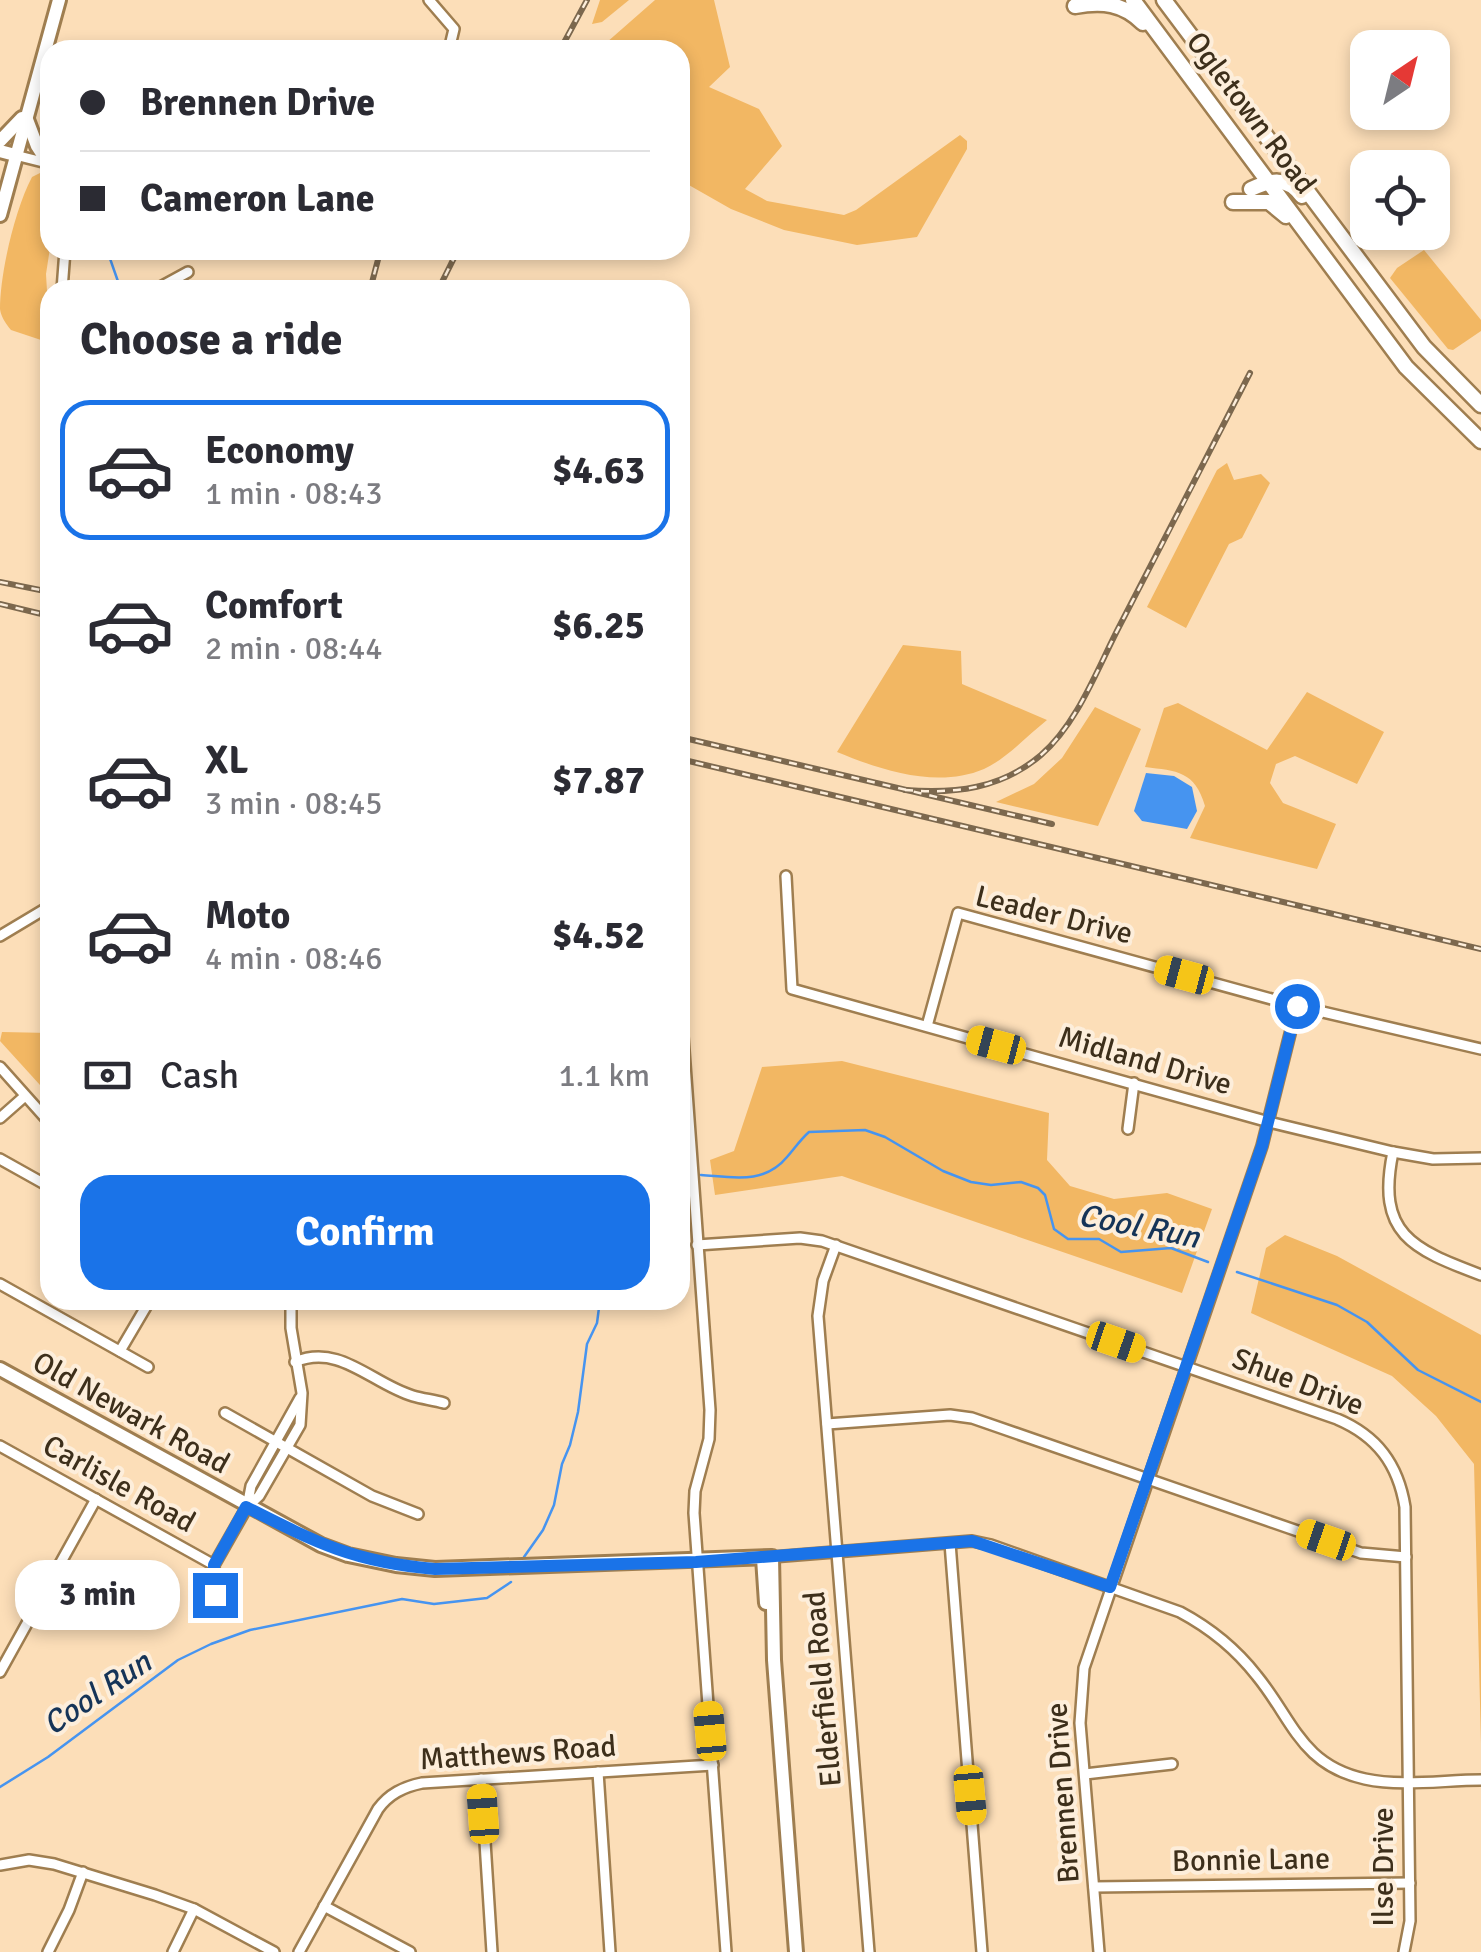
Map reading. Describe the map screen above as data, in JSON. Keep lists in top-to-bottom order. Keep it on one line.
{"streets":{"main road":["Ogletown Road"],"street":["Leader Drive","Midland Drive","Shue Drive","Old Newark Road","Carlisle Road","Elderfield Road","Matthews Road","Brennen Drive","Bonnie Lane","Ilse Drive"]},"crossings":[["Leader Drive","Midland Drive"],["Leader Drive","Brennen Drive"],["Midland Drive","Brennen Drive"],["Shue Drive","Elderfield Road"],["Shue Drive","Brennen Drive"],["Shue Drive","Ilse Drive"],["Brennen Drive","Bonnie Lane"],["Bonnie Lane","Ilse Drive"]],"water":["Cool Run"],"north":"top right","page":{"banner":["Brennen Drive","Cameron Lane"],"heading":"Choose a ride","list":[{"name":"Economy","note":"1 min · 08:43","value":"$4.63"},{"name":"Comfort","note":"2 min · 08:44","value":"$6.25"},{"name":"XL","note":"3 min · 08:45","value":"$7.87"},{"name":"Moto","note":"4 min · 08:46","value":"$4.52"}],"pay":["Cash","1.1 km"],"buttons":"Confirm","bubble":"3 min"}}
